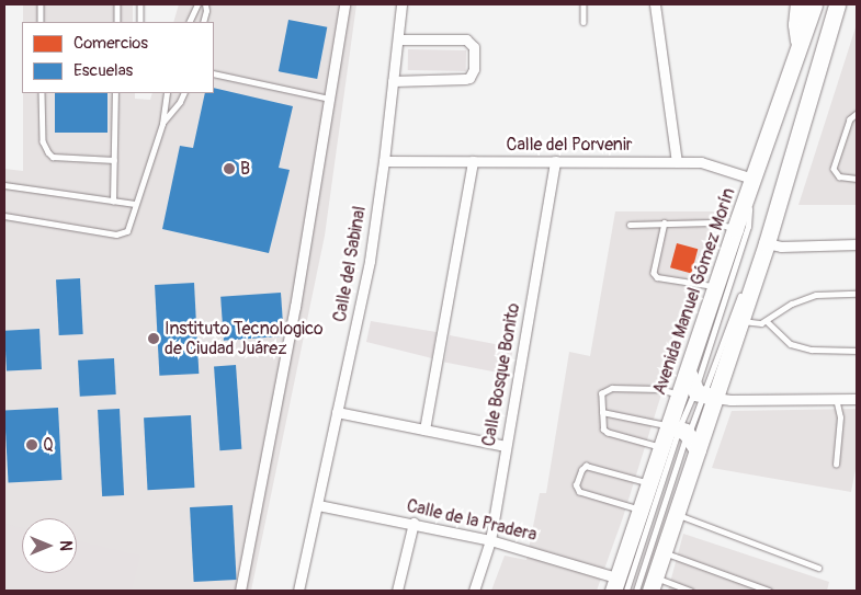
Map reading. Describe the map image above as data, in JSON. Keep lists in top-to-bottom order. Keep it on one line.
{"streets":{"main road":["Avenida Manuel Gómez Morín"],"street":["Calle del Porvenir","Calle del Sabinal","Calle Bosque Bonito","Calle de la Pradera"]},"crossings":[["Calle del Porvenir","Calle del Sabinal"],["Calle del Porvenir","Avenida Manuel Gómez Morín"],["Calle del Porvenir","Calle Bosque Bonito"],["Calle del Sabinal","Calle de la Pradera"],["Avenida Manuel Gómez Morín","Calle de la Pradera"],["Calle Bosque Bonito","Calle de la Pradera"]],"places":["B","Instituto Tecnologico de Ciudad Juárez","Q"],"legend":["Comercios","Escuelas"],"north":"right"}
